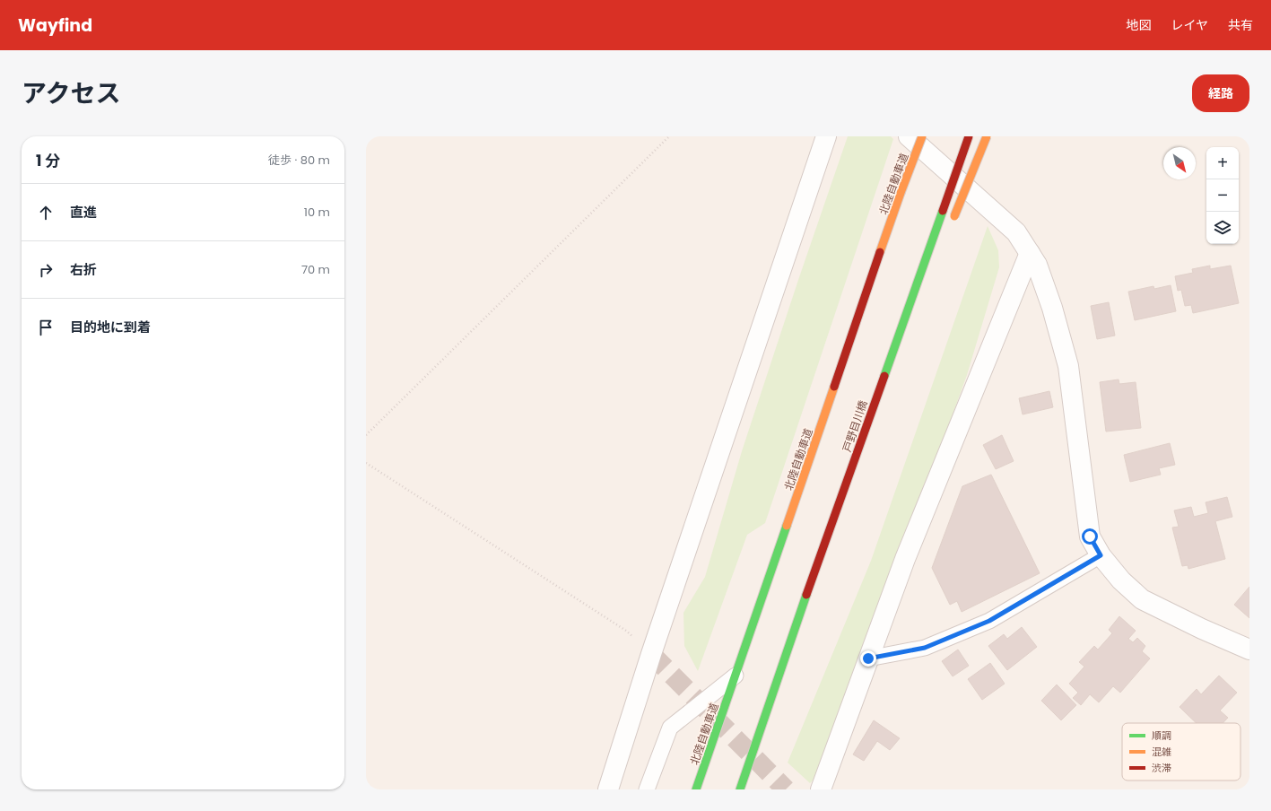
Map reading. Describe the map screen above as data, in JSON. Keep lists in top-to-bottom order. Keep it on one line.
{"streets":{"highway":["北陸自動車道","戸野目川橋"]},"legend":["順調","混雑","渋滞"],"north":"bottom right","page":{"header":"Wayfind","nav":["地図","レイヤ","共有"],"title":"アクセス","buttons":"経路","heading":["1 分","徒歩 · 80 m"],"map_buttons":["+","−"],"list":[["直進","10 m"],["右折","70 m"],"目的地に到着"]}}
